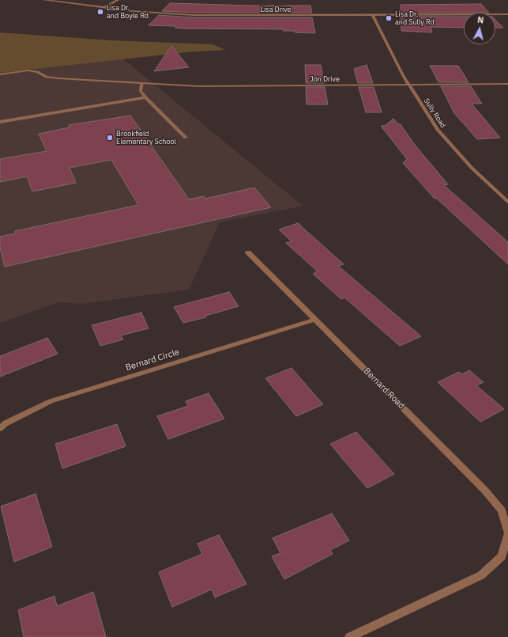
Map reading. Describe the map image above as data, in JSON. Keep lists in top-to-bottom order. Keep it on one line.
{"streets":{"street":["Lisa Drive","Jon Drive","Sully Road","Bernard Circle","Bernard Road"]},"crossings":[["Lisa Drive","Sully Road"],["Jon Drive","Sully Road"],["Bernard Circle","Bernard Road"]],"places":["Lisa Dr. and Boyle Rd","Lisa Dr. and Sully Rd","Brookfield Elementary School"],"north":"top"}
